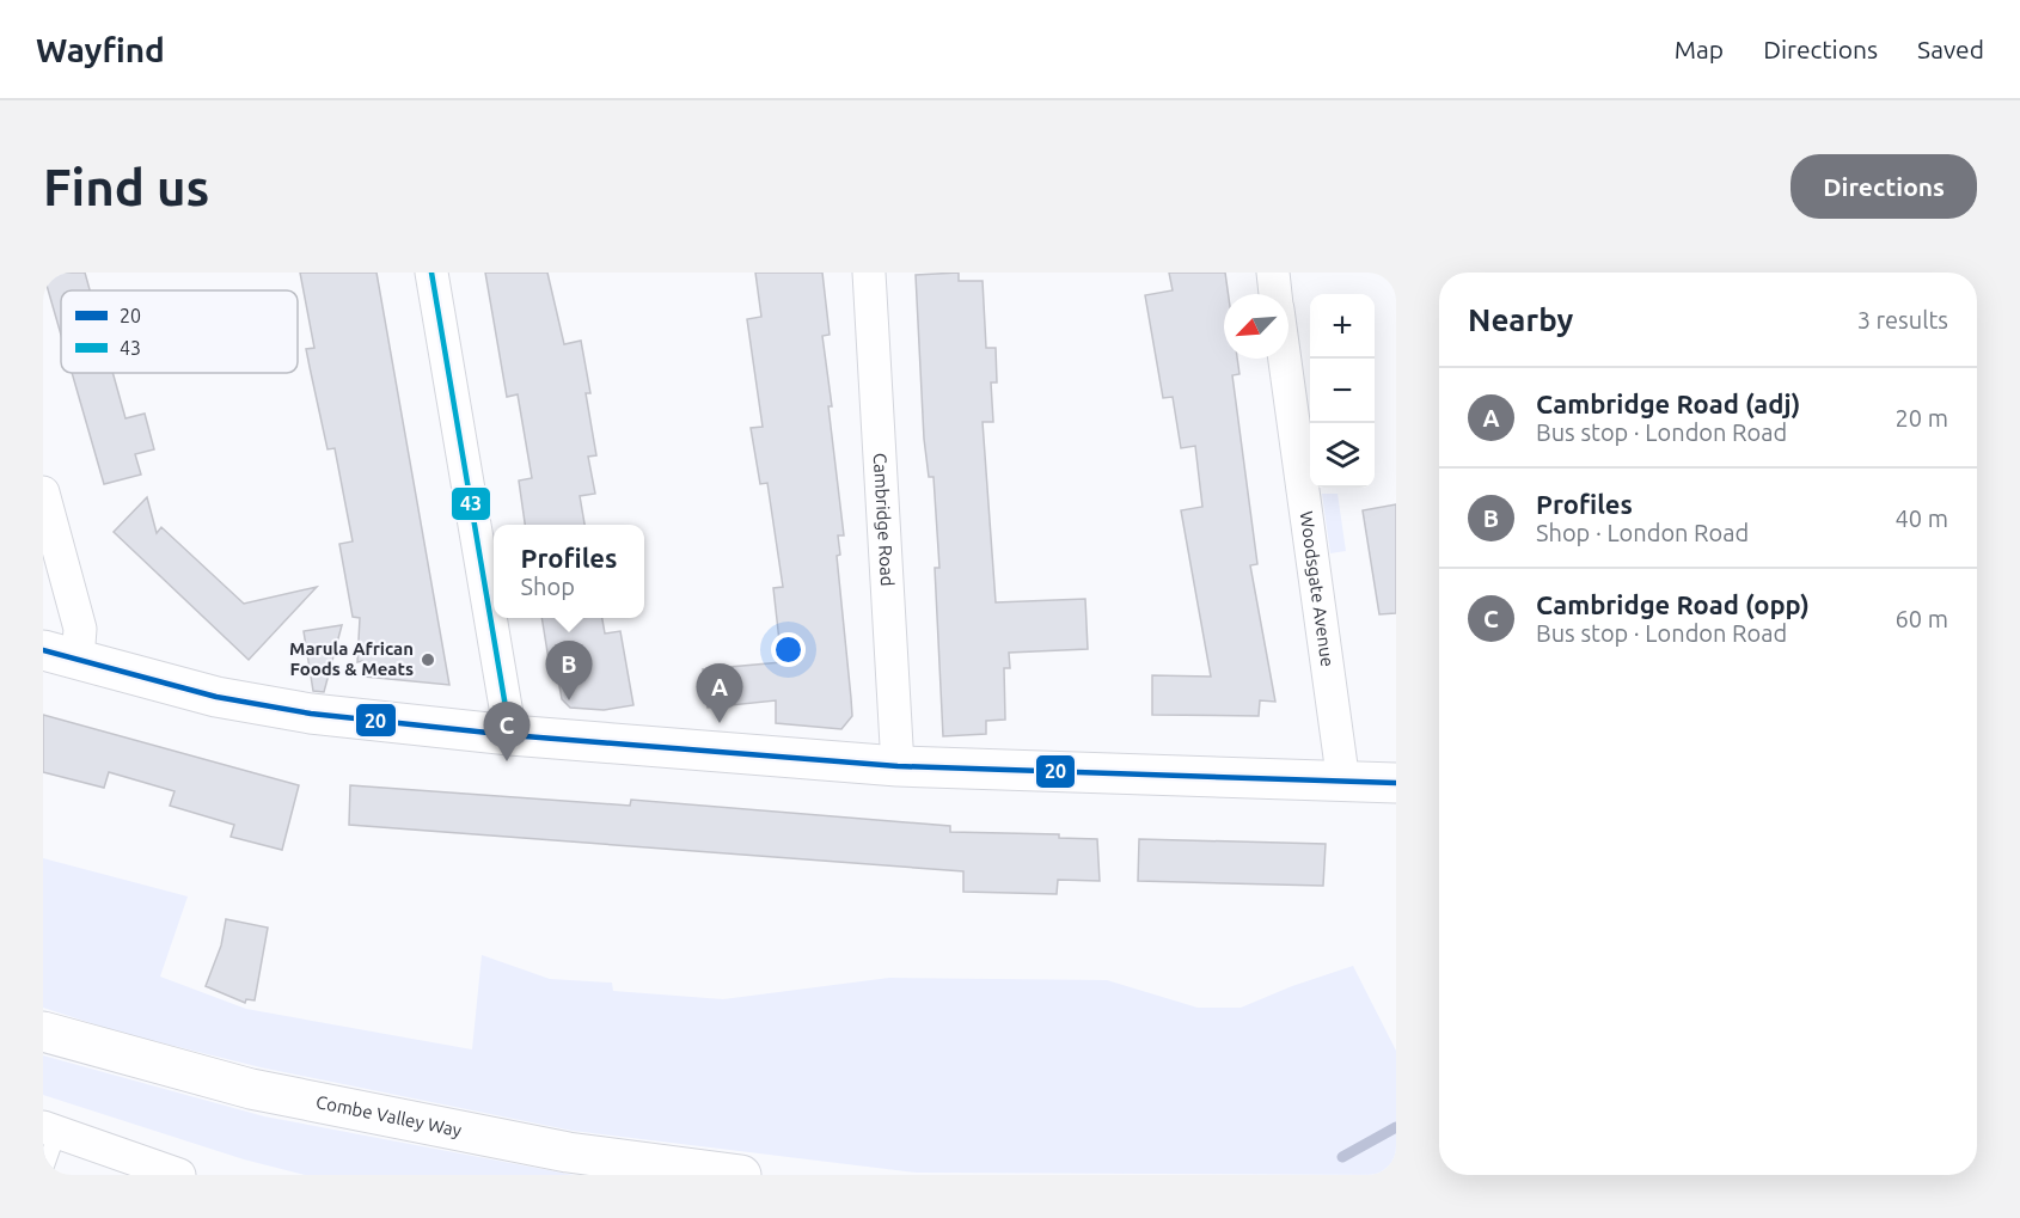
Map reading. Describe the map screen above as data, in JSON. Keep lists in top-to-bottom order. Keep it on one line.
{"streets":{"main road":["Combe Valley Way"],"street":["Cambridge Road","Woodsgate Avenue"]},"places":["Marula African Foods & Meats"],"lines":["transit line 43","transit line 20"],"legend":["20","43"],"north":"bottom left","page":{"header":"Wayfind","nav":["Map","Directions","Saved"],"buttons":"Directions","title":"Find us","heading":["Nearby","3 results"],"map_buttons":["+","−"],"list":[{"mark":"A","name":"Cambridge Road (adj)","note":"Bus stop · London Road","value":"20 m"},{"mark":"B","name":"Profiles","note":"Shop · London Road","value":"40 m"},{"mark":"C","name":"Cambridge Road (opp)","note":"Bus stop · London Road","value":"60 m"}],"popup":["Profiles","Shop"],"pins":["B","A","C"]}}
